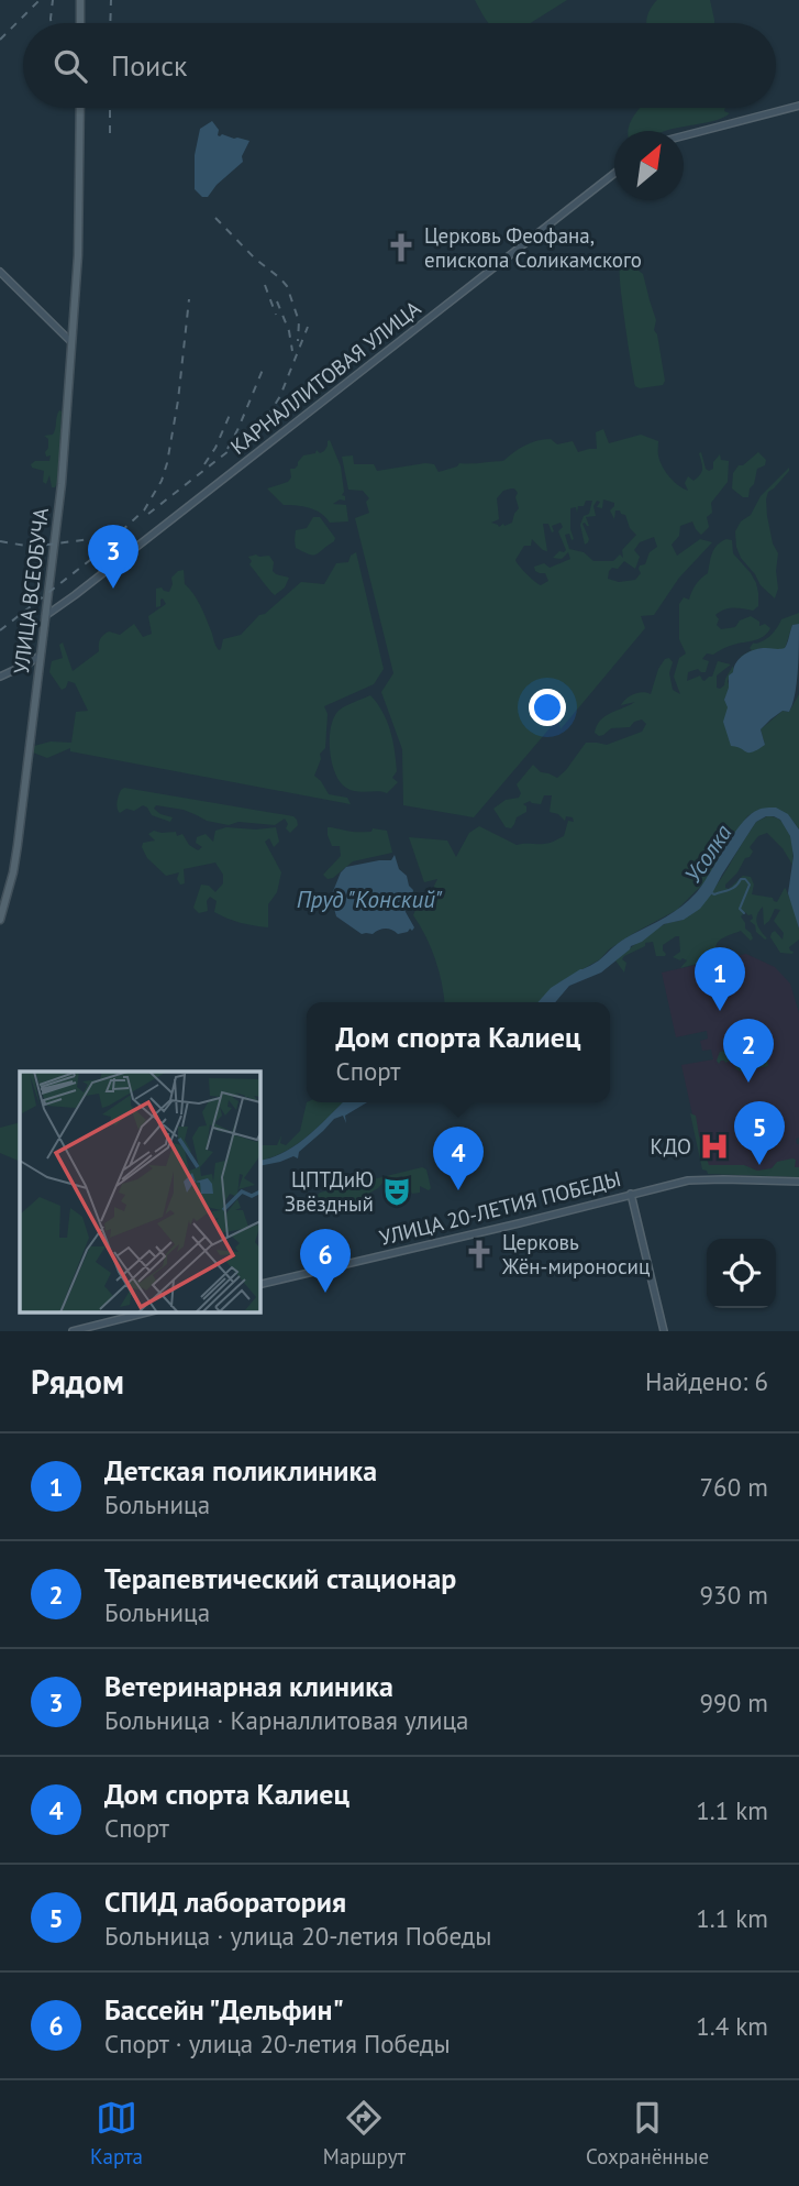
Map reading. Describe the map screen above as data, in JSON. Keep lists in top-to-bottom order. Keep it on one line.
{"streets":{"main road":["УЛИЦА ВСЕОБУЧА"],"street":["КАРНАЛЛИТОВАЯ УЛИЦА","УЛИЦА 20-ЛЕТИЯ ПОБЕДЫ"]},"crossings":[["КАРНАЛЛИТОВАЯ УЛИЦА","УЛИЦА ВСЕОБУЧА"]],"water":["Усолка","Пруд \"Конский\""],"places":{"church":["Церковь Феофана, епископа Соликамского","Церковь Жён-мироносиц"],"hospital":["КДО"],"theatre":["ЦПТДиЮ Звёздный"]},"north":"top right","page":{"search":"Поиск","pins":["3","1","2","5","4","6"],"popup":["Дом спорта Калиец","Спорт"],"heading":["Рядом","Найдено: 6"],"list":[{"mark":"1","name":"Детская поликлиника","note":"Больница","value":"760 m"},{"mark":"2","name":"Терапевтический стационар","note":"Больница","value":"930 m"},{"mark":"3","name":"Ветеринарная клиника","note":"Больница · Карналлитовая улица","value":"990 m"},{"mark":"4","name":"Дом спорта Калиец","note":"Спорт","value":"1.1 km"},{"mark":"5","name":"СПИД лаборатория","note":"Больница · улица 20-летия Победы","value":"1.1 km"},{"mark":"6","name":"Бассейн \"Дельфин\"","note":"Спорт · улица 20-летия Победы","value":"1.4 km"}],"nav":["Карта","Маршрут","Сохранённые"]}}
